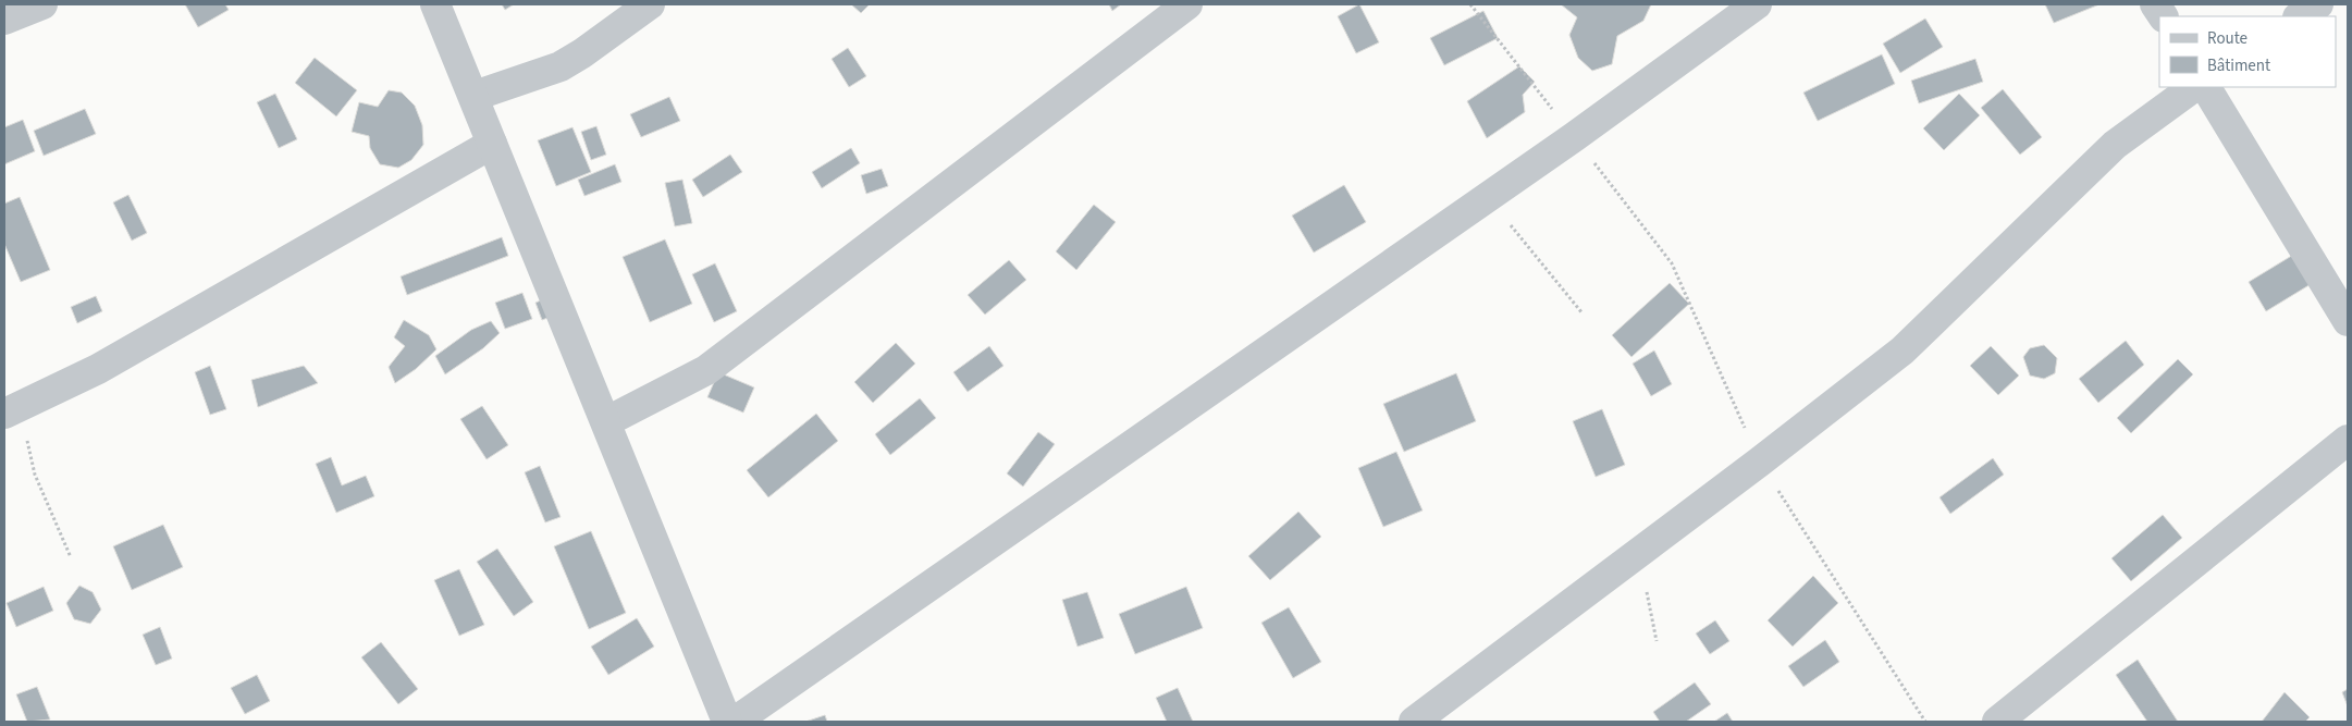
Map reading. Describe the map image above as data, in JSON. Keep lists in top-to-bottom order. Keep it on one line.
{"legend":["Route","Bâtiment"]}
